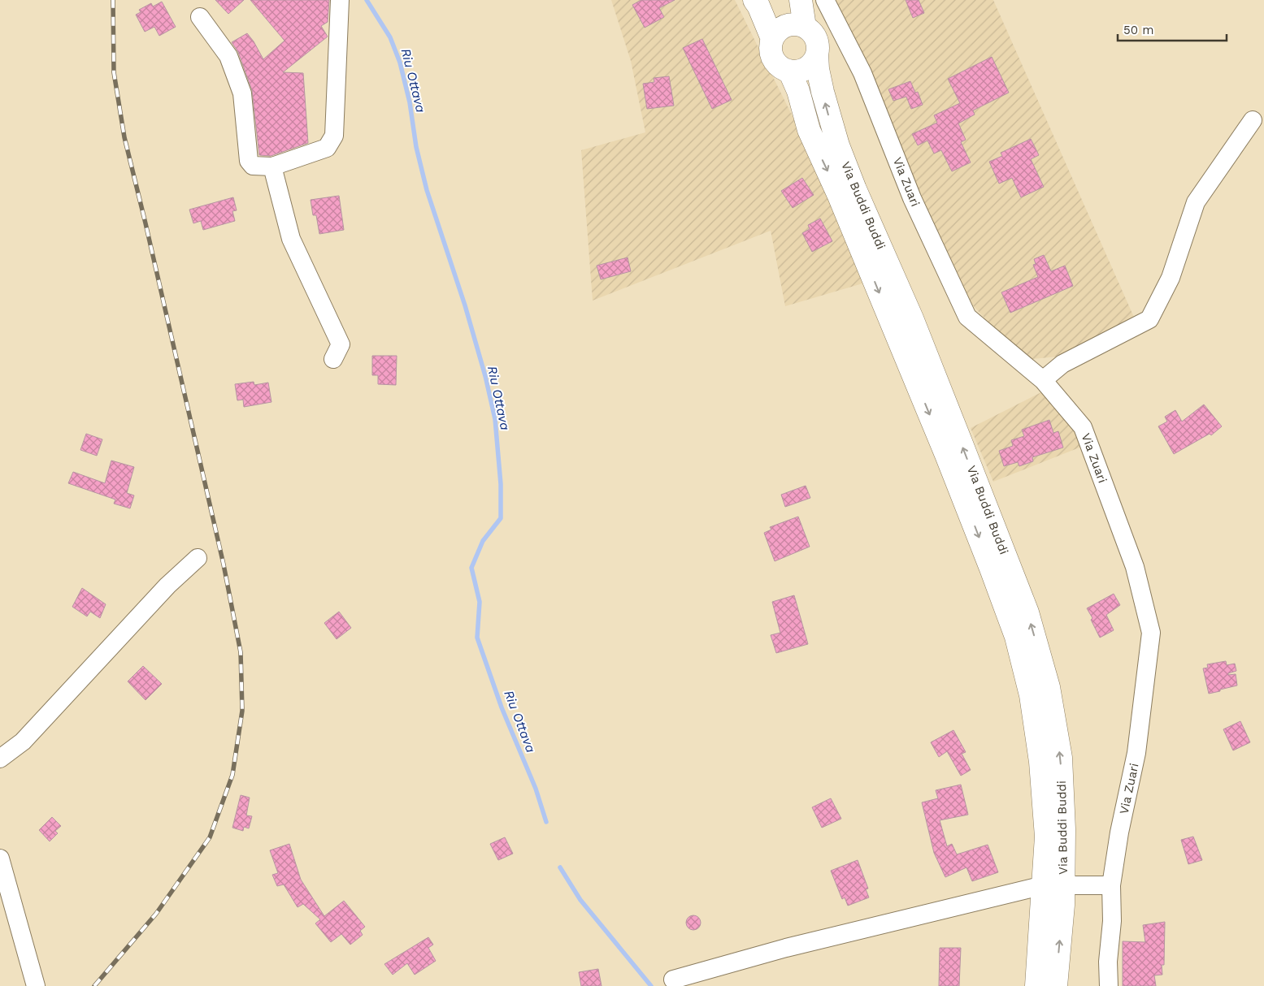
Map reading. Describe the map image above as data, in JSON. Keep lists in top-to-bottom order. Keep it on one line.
{"streets":{"main road":["Via Buddi Buddi"],"street":["Via Zuari"]},"water":["Riu Ottava"],"scale_bar":"50 m"}
